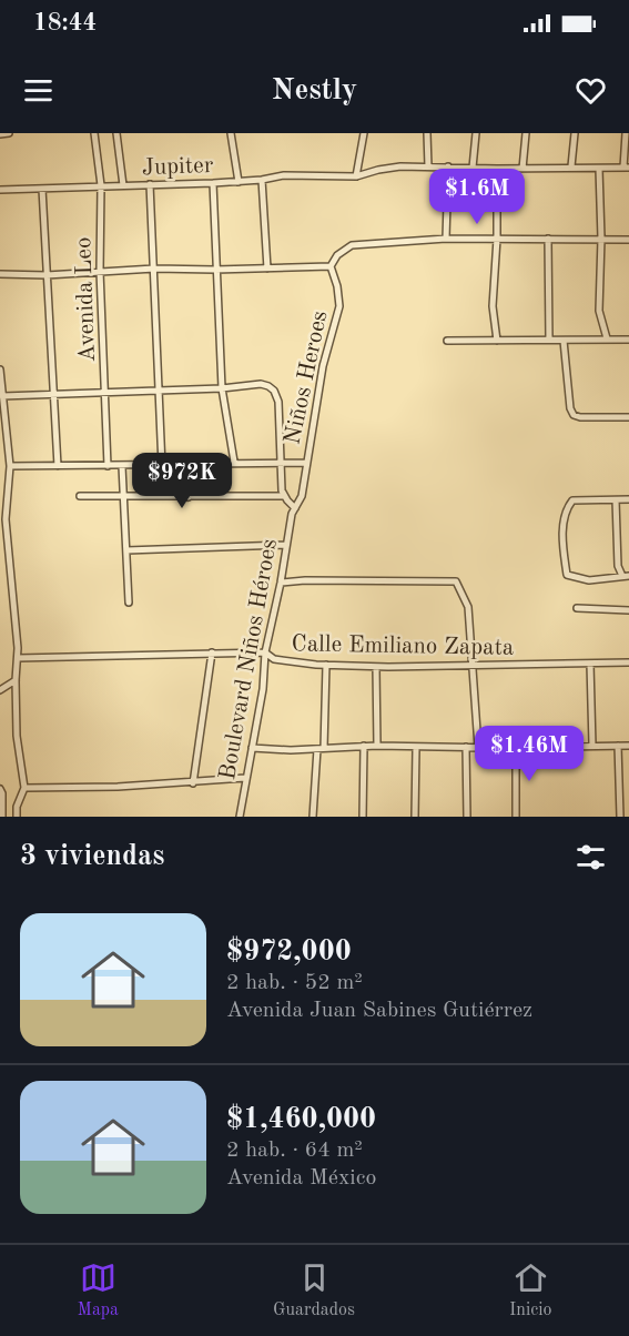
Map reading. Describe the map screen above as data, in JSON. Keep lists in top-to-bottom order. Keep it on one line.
{"streets":{"street":["Jupiter","Avenida Leo","Niños Heroes","Calle Emiliano Zapata","Boulevard Niños Héroes"]},"crossings":[["Jupiter","Avenida Leo"],["Niños Heroes","Boulevard Niños Héroes"],["Calle Emiliano Zapata","Boulevard Niños Héroes"]],"page":{"status":"18:44","header":"Nestly","price":["$1.6M","$972K","$1.46M"],"heading":"3 viviendas","list":[{"name":"$972,000","note":"2 hab. · 52 m² · Avenida Juan Sabines Gutiérrez"},{"name":"$1,460,000","note":"2 hab. · 64 m² · Avenida México"}],"tabs":["Mapa","Guardados","Inicio"]}}
